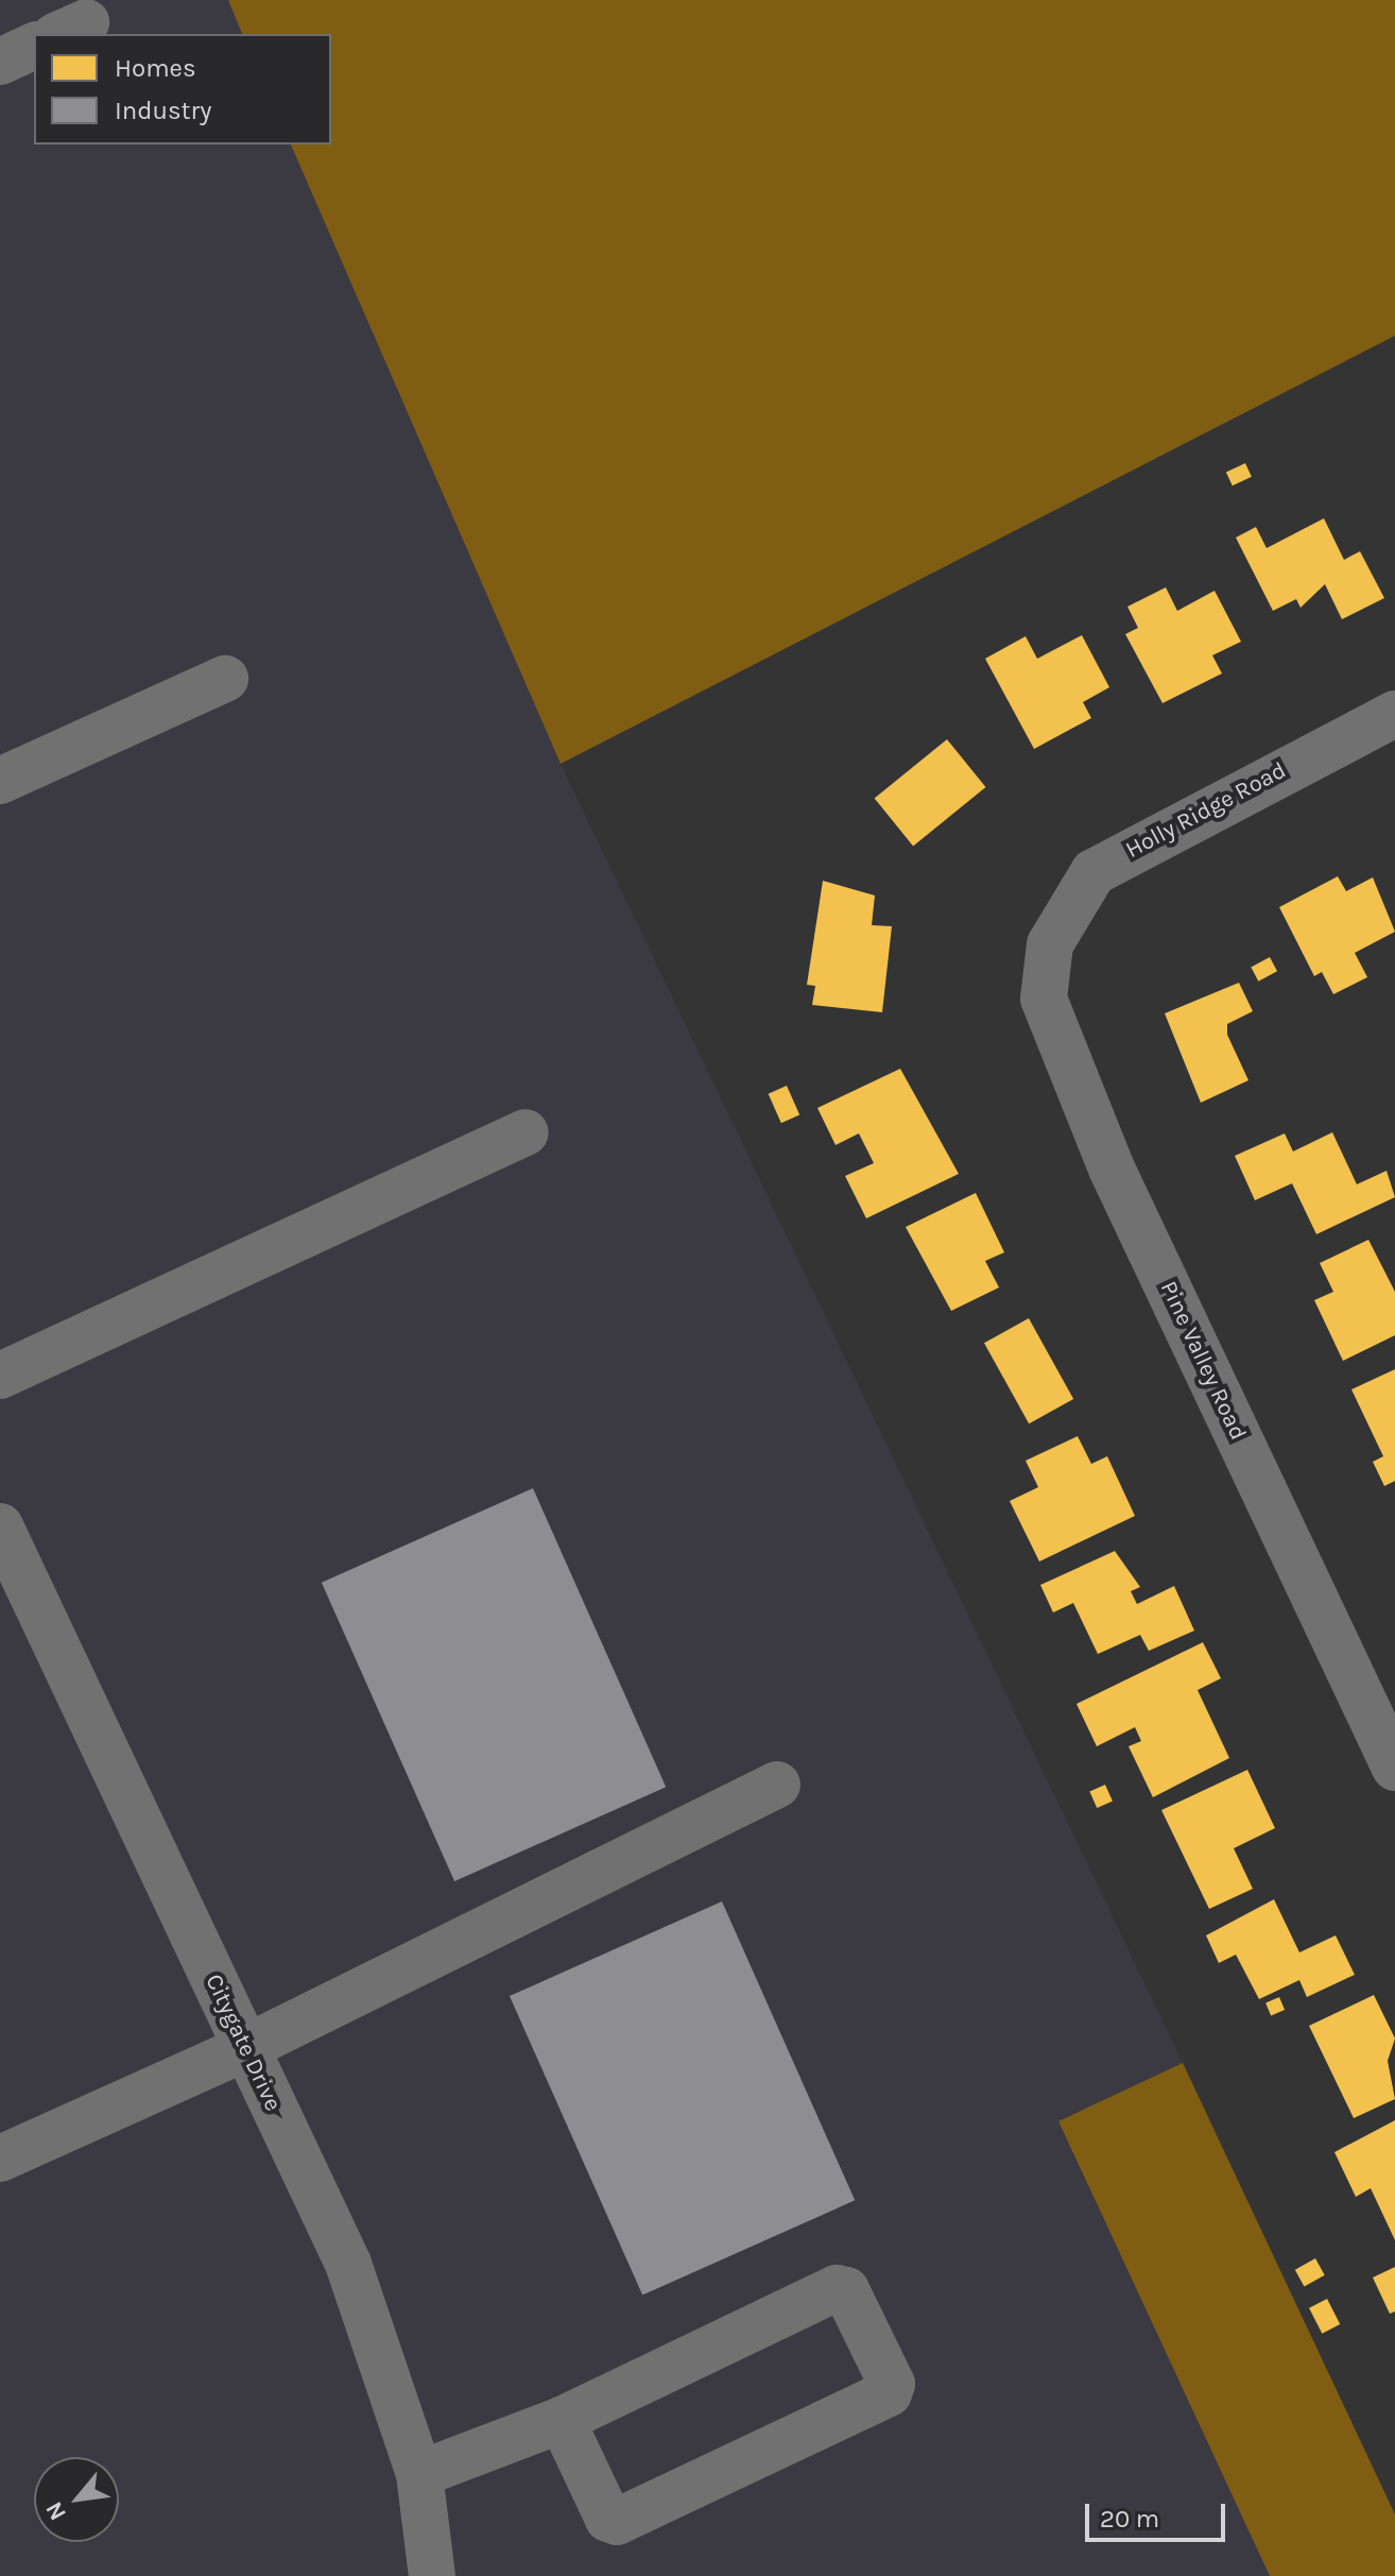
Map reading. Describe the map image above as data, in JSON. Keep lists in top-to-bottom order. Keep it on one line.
{"streets":{"street":["Holly Ridge Road","Pine Valley Road","Citygate Drive"]},"crossings":[["Holly Ridge Road","Pine Valley Road"]],"legend":["Homes","Industry"],"scale_bar":"20 m","north":"bottom left"}
